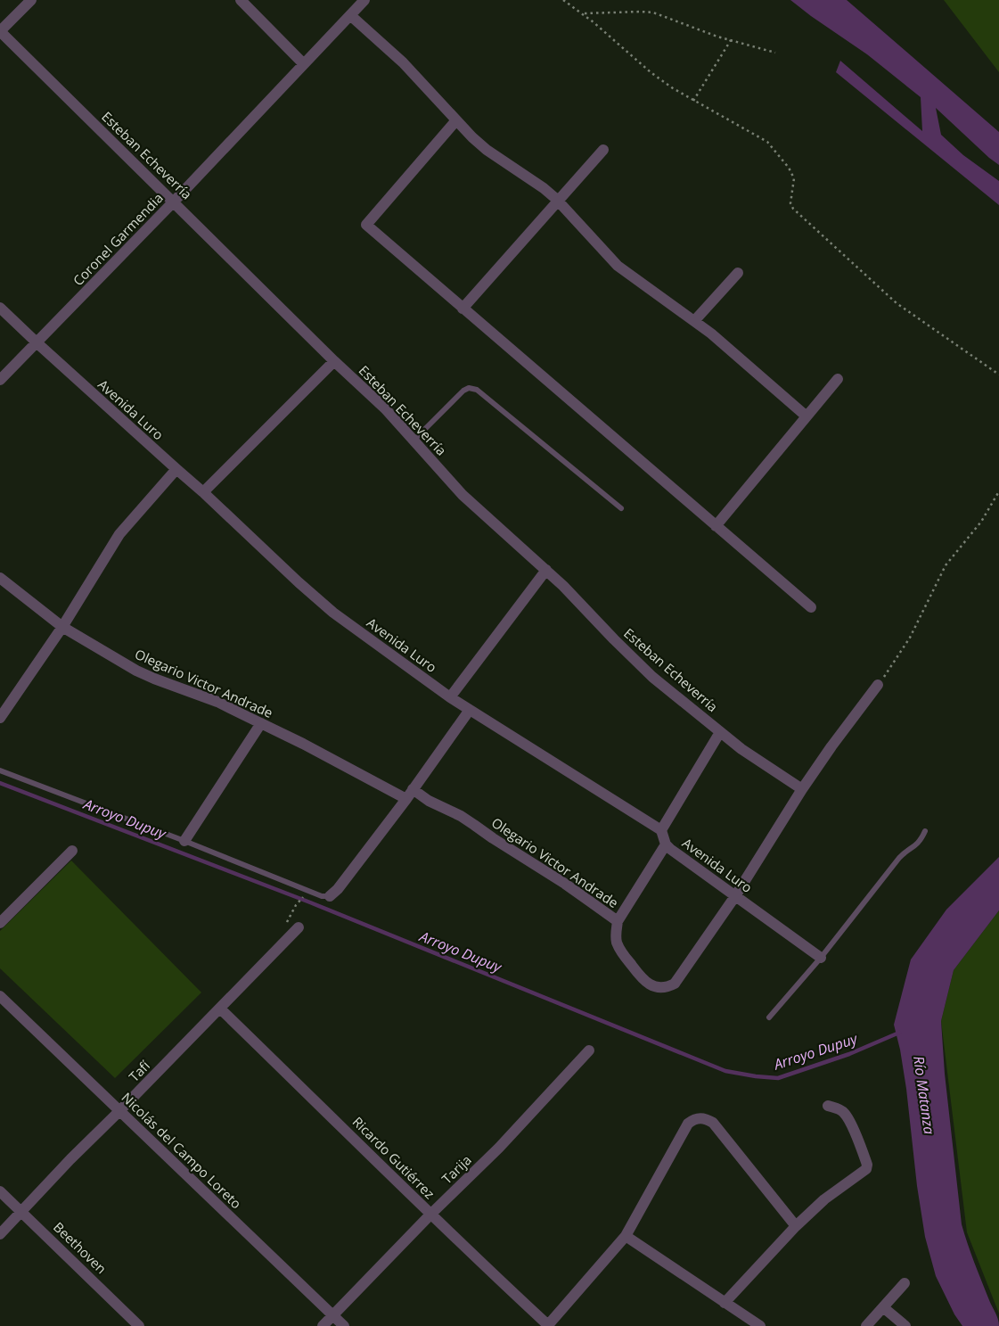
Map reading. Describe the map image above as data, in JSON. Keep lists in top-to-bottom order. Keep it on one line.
{"streets":{"street":["Esteban Echeverría","Coronel Garmendia","Avenida Luro","Olegario Victor Andrade","Tafí","Nicolás del Campo Loreto","Ricardo Gutiérrez","Tarija","Beethoven"]},"crossings":[["Esteban Echeverría","Coronel Garmendia"],["Coronel Garmendia","Avenida Luro"],["Avenida Luro","Olegario Victor Andrade"],["Tafí","Nicolás del Campo Loreto"],["Tafí","Ricardo Gutiérrez"],["Tafí","Beethoven"],["Nicolás del Campo Loreto","Tarija"],["Ricardo Gutiérrez","Tarija"]],"water":["Arroyo Dupuy","Río Matanza"]}
